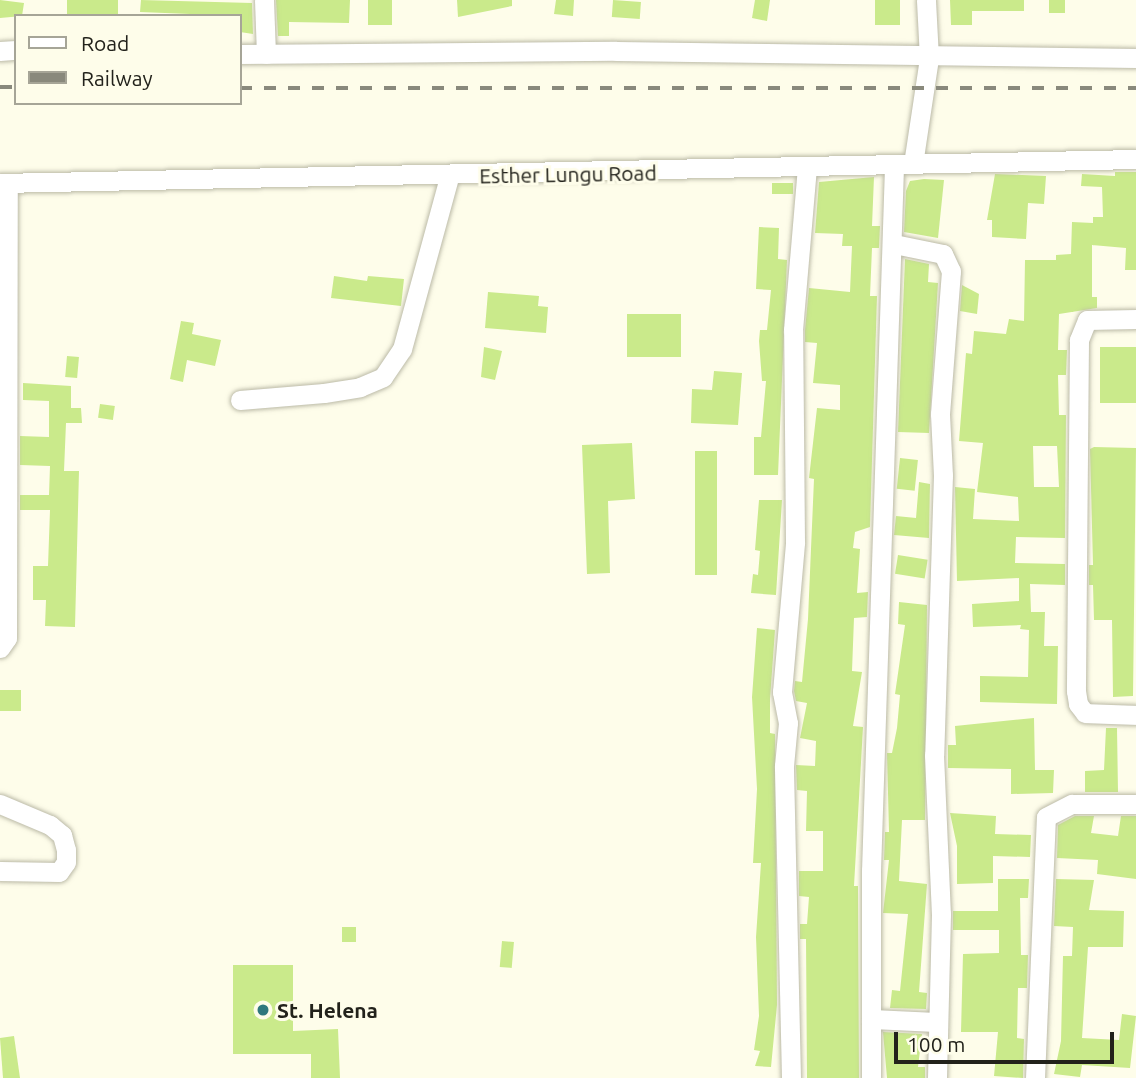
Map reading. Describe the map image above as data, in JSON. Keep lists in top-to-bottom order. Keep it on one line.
{"streets":{"street":["Esther Lungu Road"]},"places":["St. Helena"],"legend":["Road","Railway"],"scale_bar":"100 m"}
